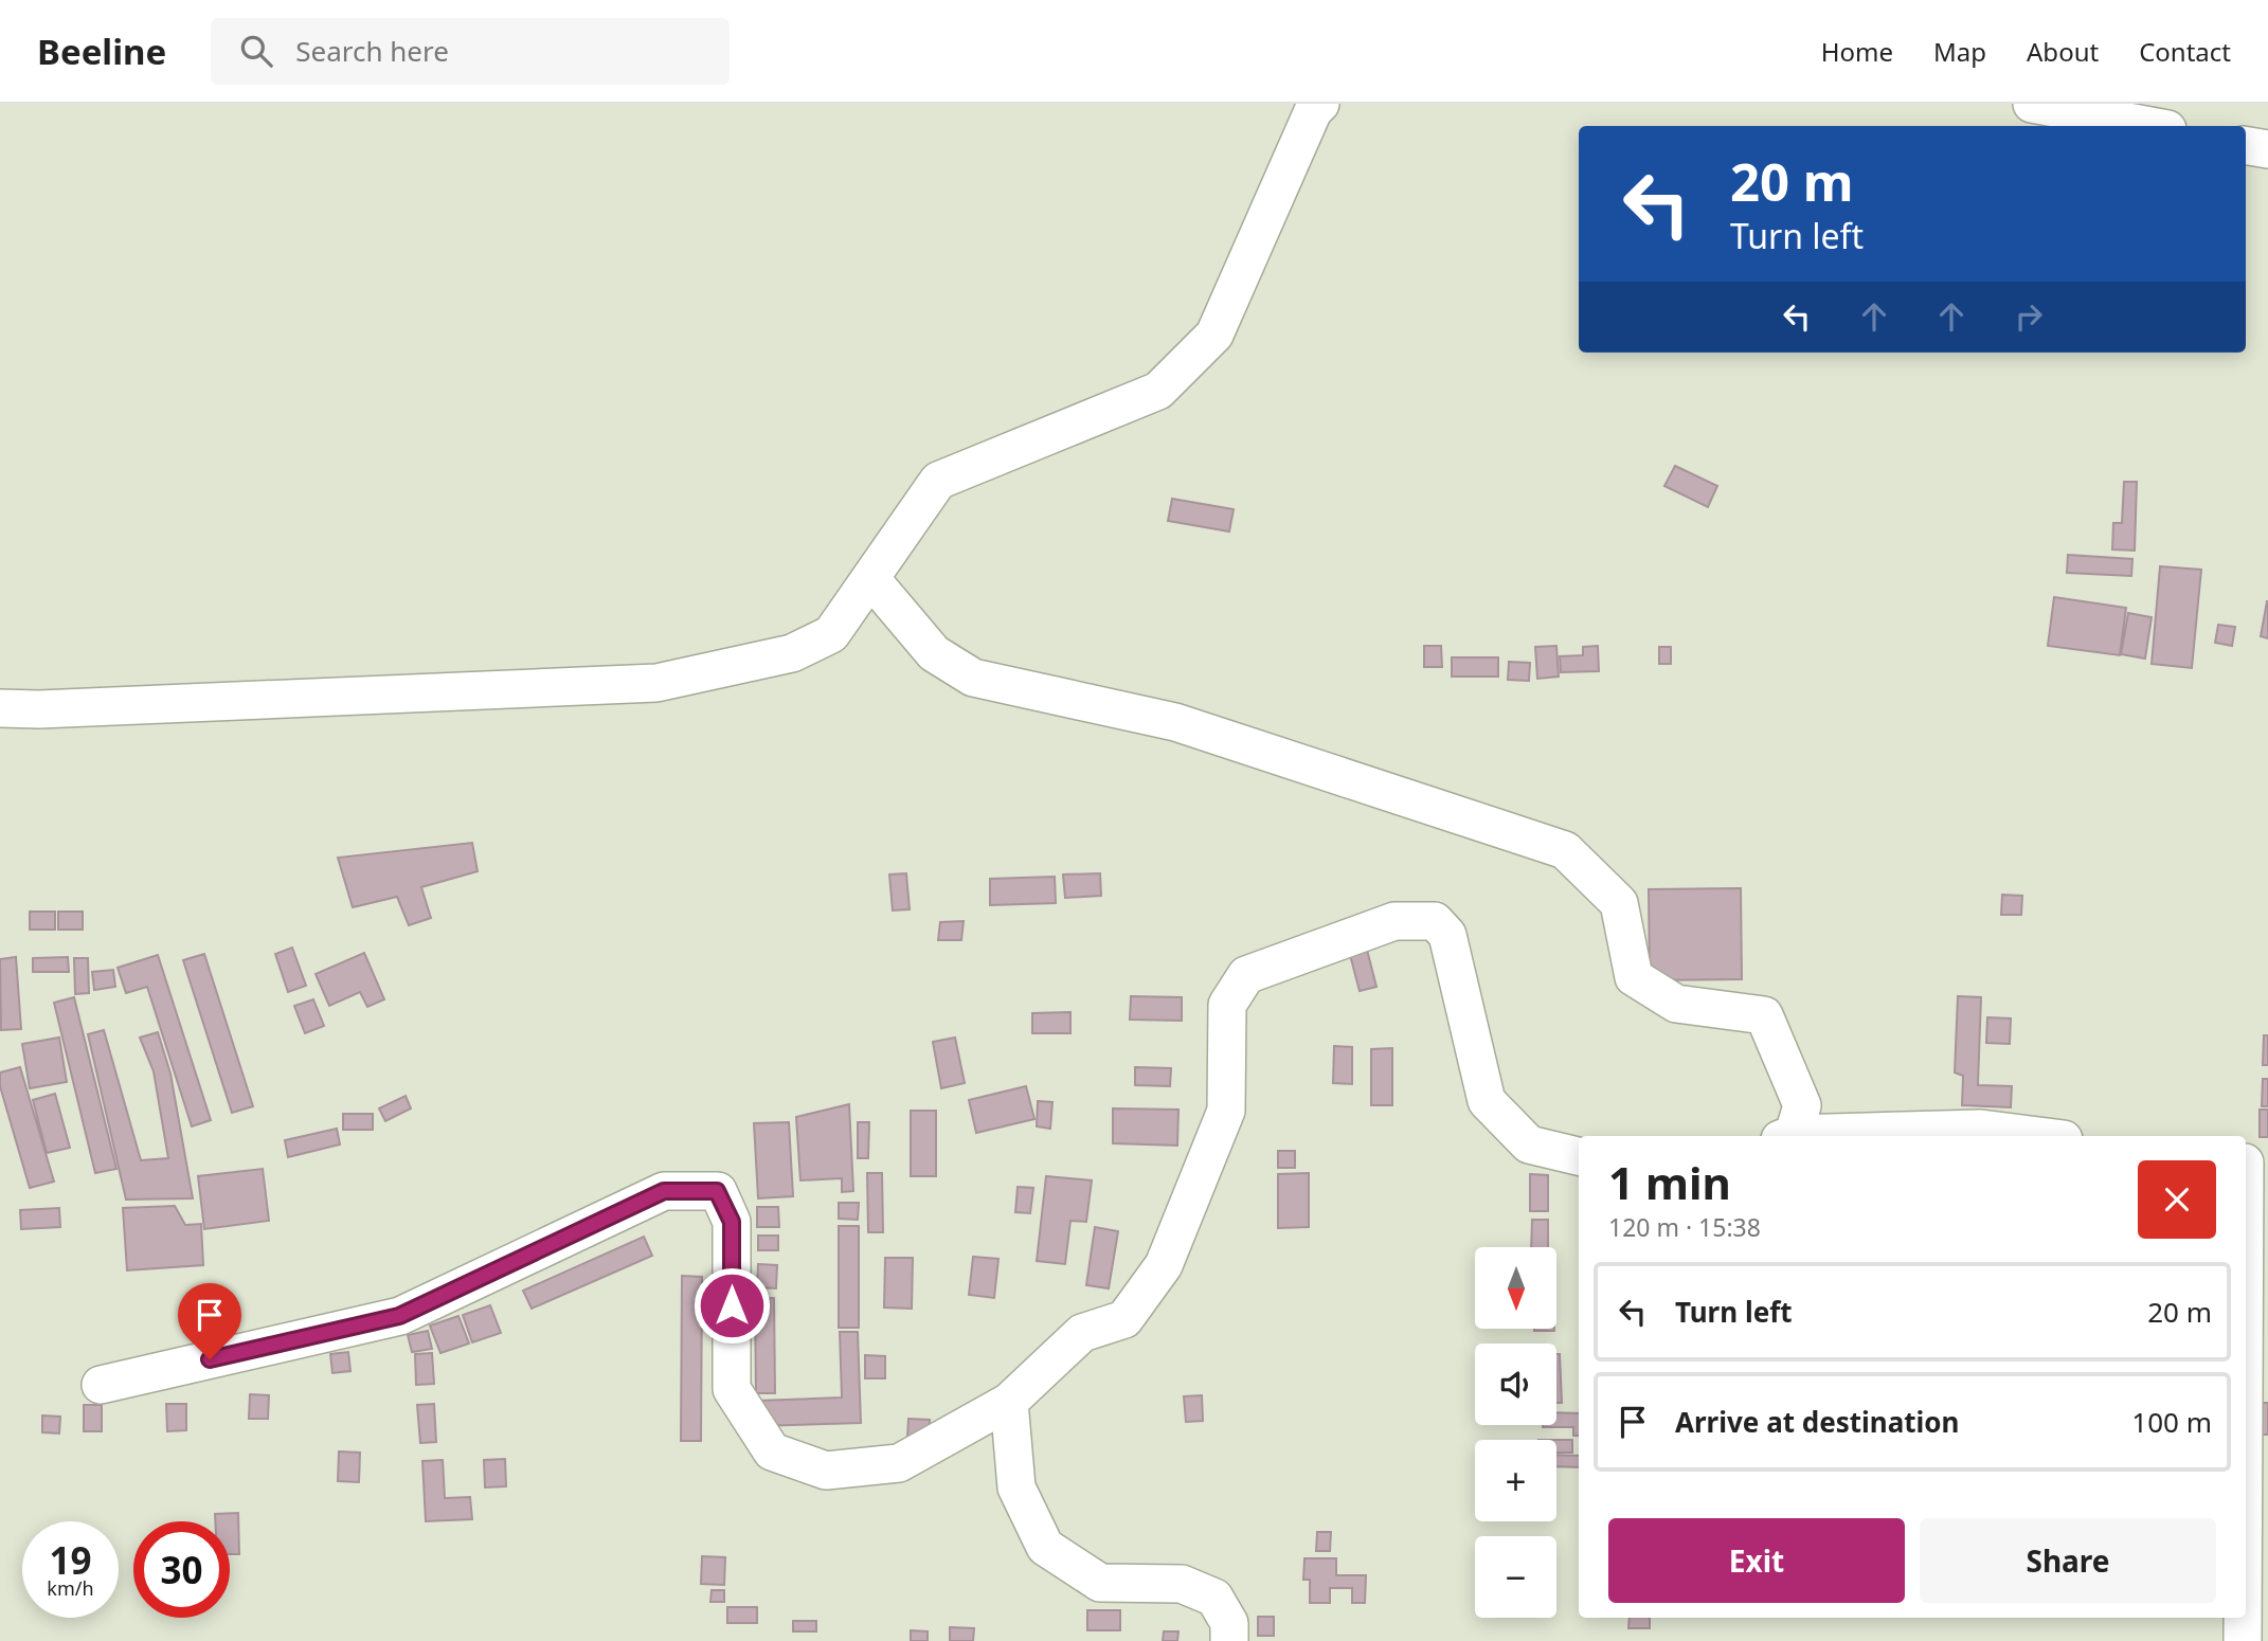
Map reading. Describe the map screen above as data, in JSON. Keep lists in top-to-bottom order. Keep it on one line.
{"north":"bottom","page":{"header":"Beeline","search":"Search here","nav":["Home","Map","About","Contact"],"turn":["20 m","Turn left"],"heading":["1 min","120 m · 15:38"],"map_buttons":["+","−"],"list":[{"name":"Turn left","value":"20 m"},{"name":"Arrive at destination","value":"100 m"}],"buttons":["Exit","Share"],"speed":"19 km/h","limit":"30"}}
